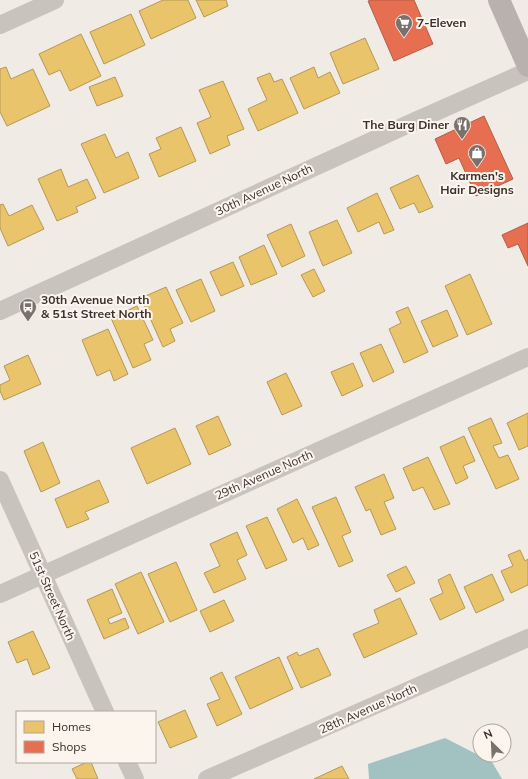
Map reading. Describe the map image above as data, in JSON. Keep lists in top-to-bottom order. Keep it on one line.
{"streets":{"street":["30th Avenue North","29th Avenue North","51st Street North","28th Avenue North"]},"crossings":[["29th Avenue North","51st Street North"]],"places":{"supermarket":["7-Eleven"],"restaurant":["The Burg Diner"],"shop":["Karmen's Hair Designs"],"bus stop":["30th Avenue North & 51st Street North"]},"legend":["Homes","Shops"],"north":"top left"}
